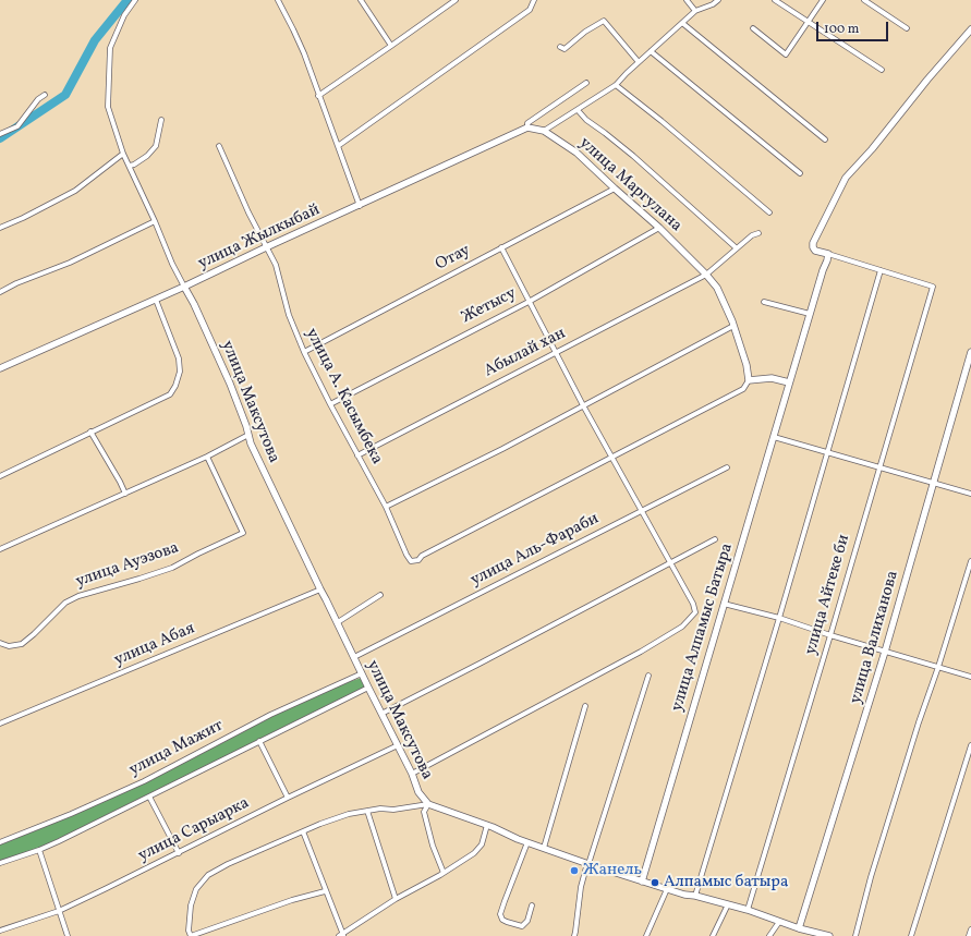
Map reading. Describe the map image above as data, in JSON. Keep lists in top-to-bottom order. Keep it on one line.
{"streets":{"street":["улица Маргулана","улица Жылкыбай","Отау","Жетысу","Абылай хан","улица А. Касымбека","улица Максутова","улица Аль-Фараби","улица Ауэзова","улица Айтеке би","улица Алпамыс Батыра","улица Валиханова","улица Абая","улица Мажит","улица Сарыарка"]},"crossings":[["улица Маргулана","улица Жылкыбай"],["улица Маргулана","Отау"],["улица Маргулана","Жетысу"],["улица Маргулана","Абылай хан"],["улица Жылкыбай","улица А. Касымбека"],["улица Жылкыбай","улица Максутова"],["Отау","улица А. Касымбека"],["Жетысу","улица А. Касымбека"],["Абылай хан","улица А. Касымбека"],["улица Максутова","улица Аль-Фараби"],["улица Максутова","улица Абая"],["улица Максутова","улица Мажит"],["улица Максутова","улица Сарыарка"]],"places":["Жанель","Алпамыс батыра"],"scale_bar":"100 m"}
